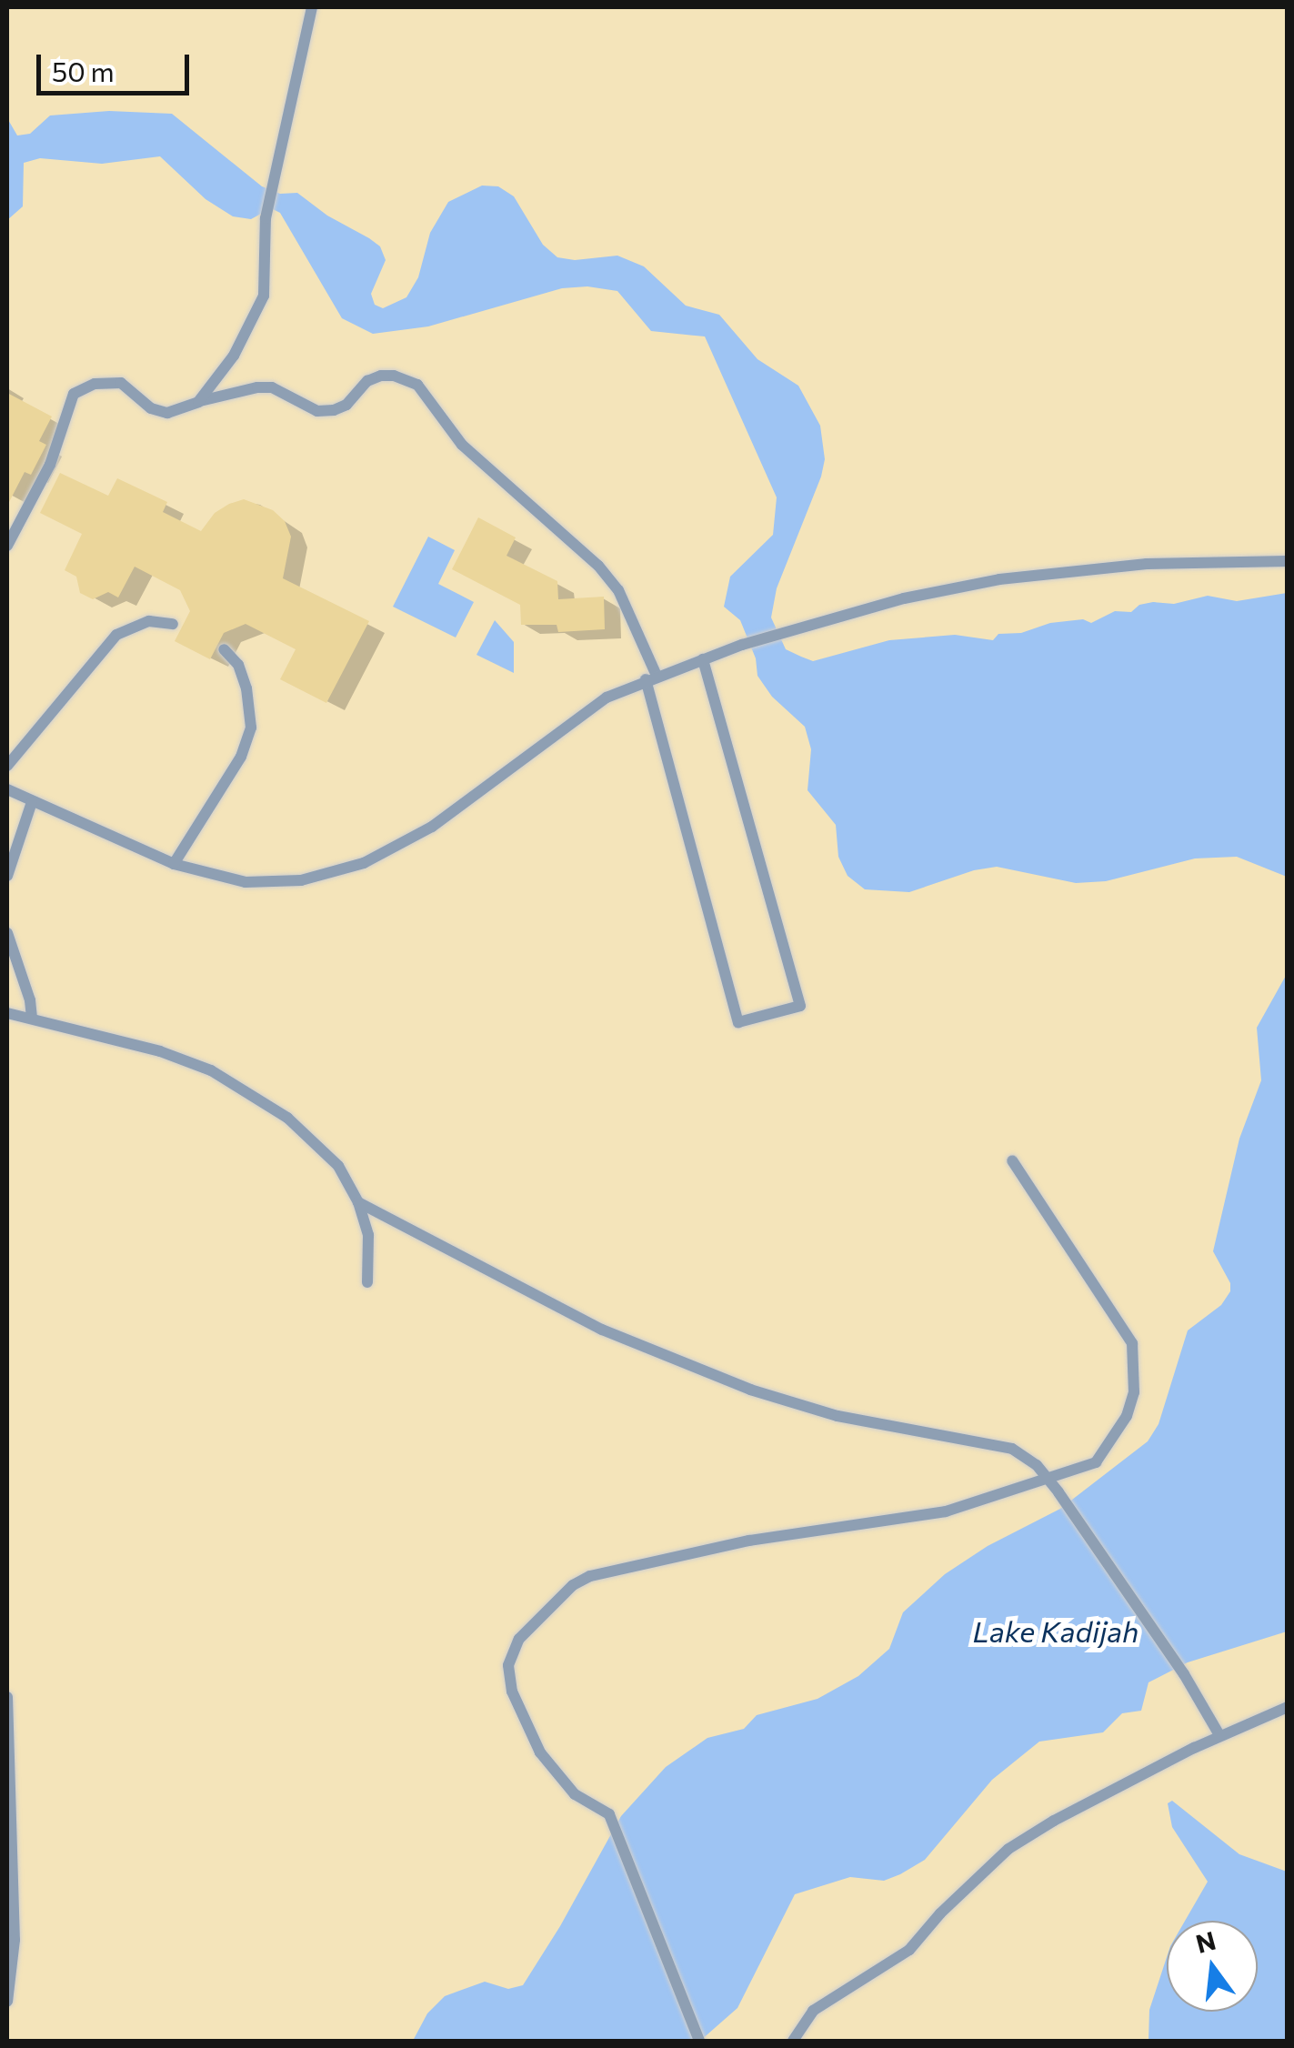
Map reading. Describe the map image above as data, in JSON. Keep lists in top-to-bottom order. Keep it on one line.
{"water":["Lake Kadijah"],"scale_bar":"50 m","north":"top"}
